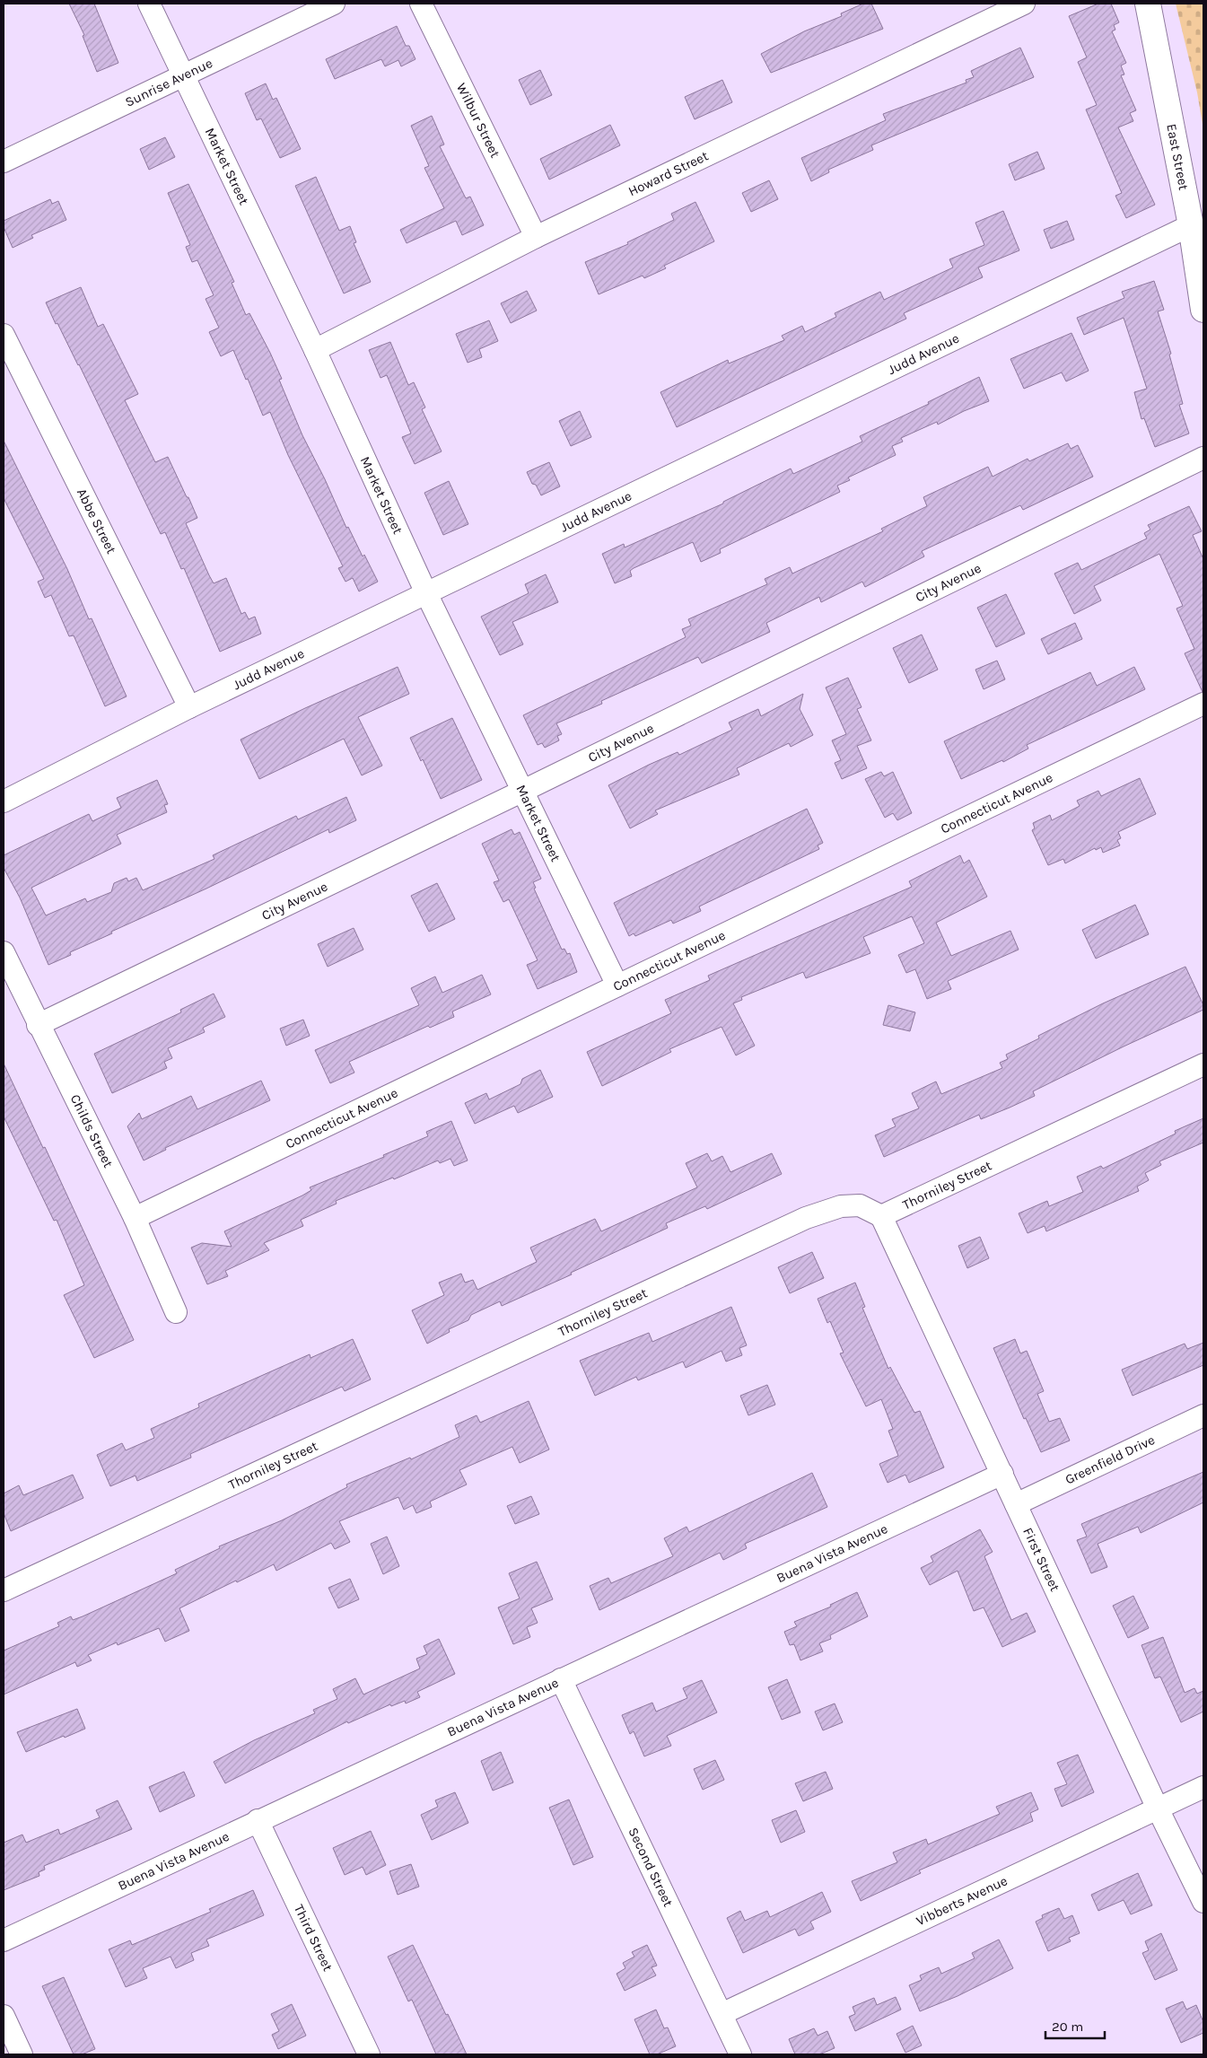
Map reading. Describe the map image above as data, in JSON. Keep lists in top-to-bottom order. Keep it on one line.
{"streets":{"street":["Sunrise Avenue","Wilbur Street","East Street","Market Street","Howard Street","Judd Avenue","Abbe Street","City Avenue","Connecticut Avenue","Childs Street","Thorniley Street","Greenfield Drive","Buena Vista Avenue","First Street","Second Street","Vibberts Avenue","Third Street"]},"crossings":[["Sunrise Avenue","Market Street"],["Wilbur Street","Howard Street"],["East Street","Judd Avenue"],["Market Street","Howard Street"],["Market Street","Judd Avenue"],["Market Street","City Avenue"],["Market Street","Connecticut Avenue"],["Judd Avenue","Abbe Street"],["City Avenue","Childs Street"],["Connecticut Avenue","Childs Street"],["Thorniley Street","First Street"],["Greenfield Drive","First Street"],["Buena Vista Avenue","First Street"],["Buena Vista Avenue","Second Street"],["Buena Vista Avenue","Third Street"],["First Street","Vibberts Avenue"],["Second Street","Vibberts Avenue"]],"scale_bar":"20 m"}
